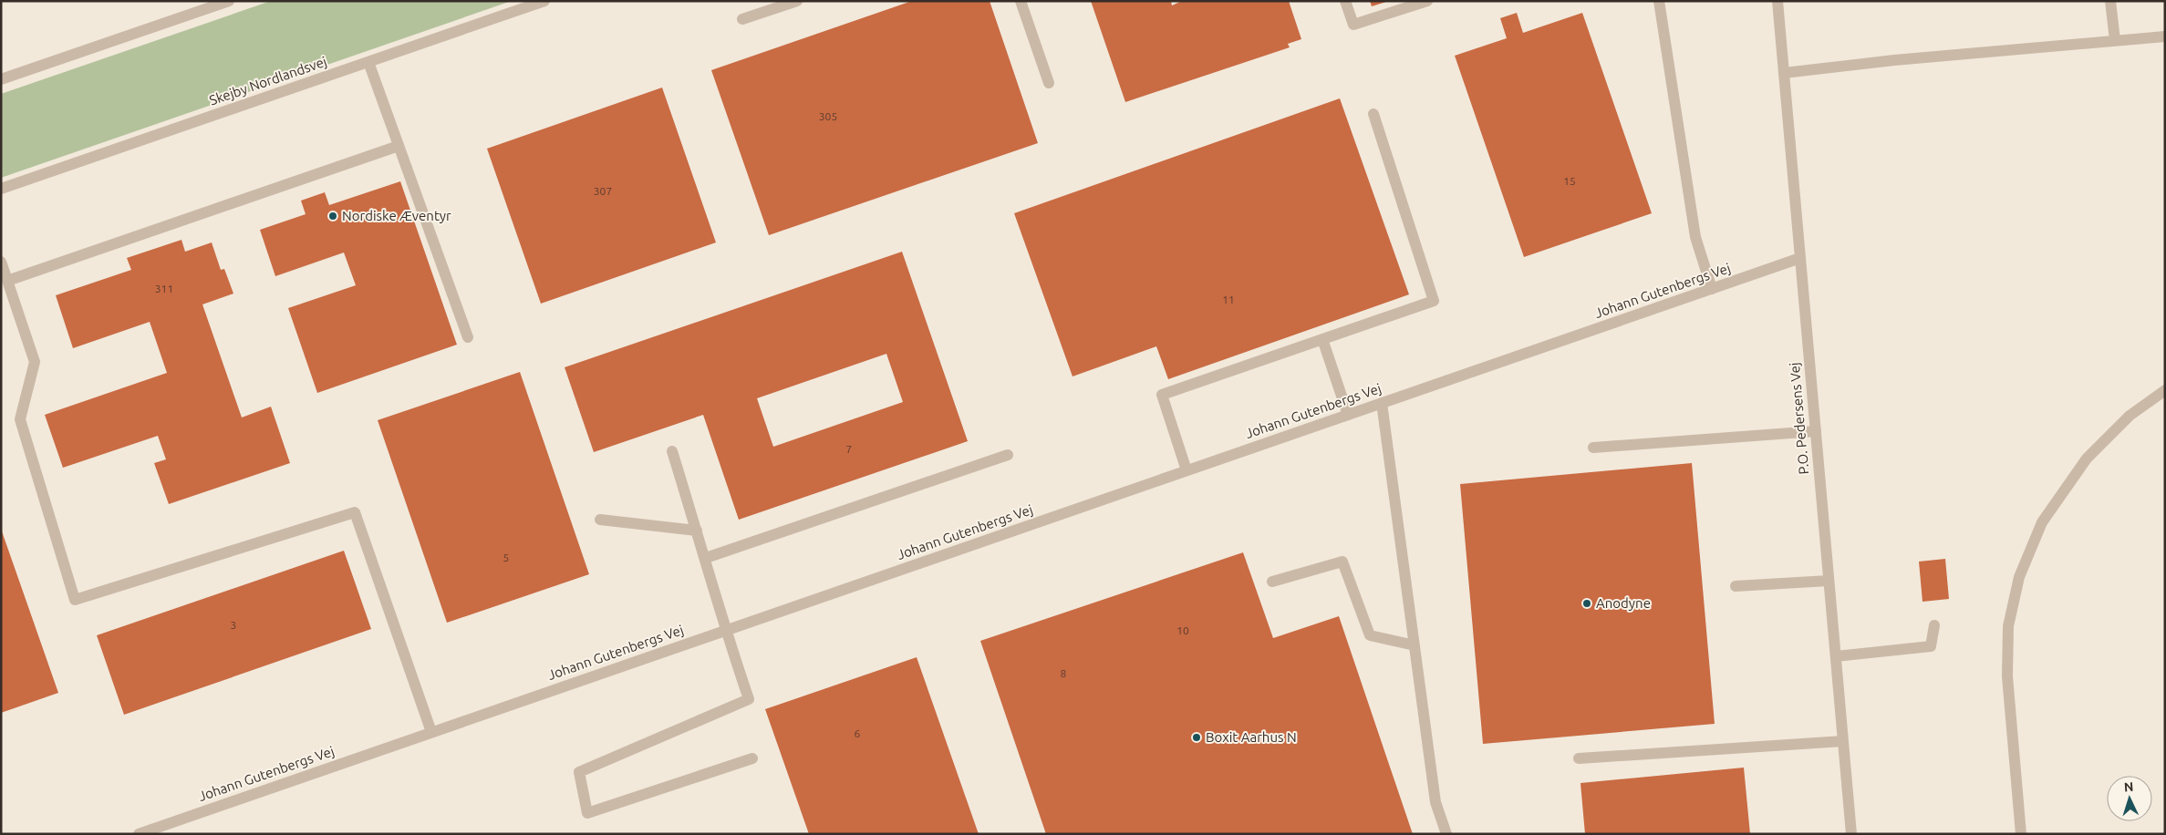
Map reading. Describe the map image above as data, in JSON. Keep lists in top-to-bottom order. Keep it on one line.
{"streets":{"street":["Skejby Nordlandsvej","Johann Gutenbergs Vej","P.O. Pedersens Vej"]},"crossings":[["Johann Gutenbergs Vej","P.O. Pedersens Vej"]],"places":["Nordiske Æventyr","Anodyne","Boxit Aarhus N"],"house_numbers":["305","15","307","311","11","7","5","3","10","8","6"],"north":"top"}
